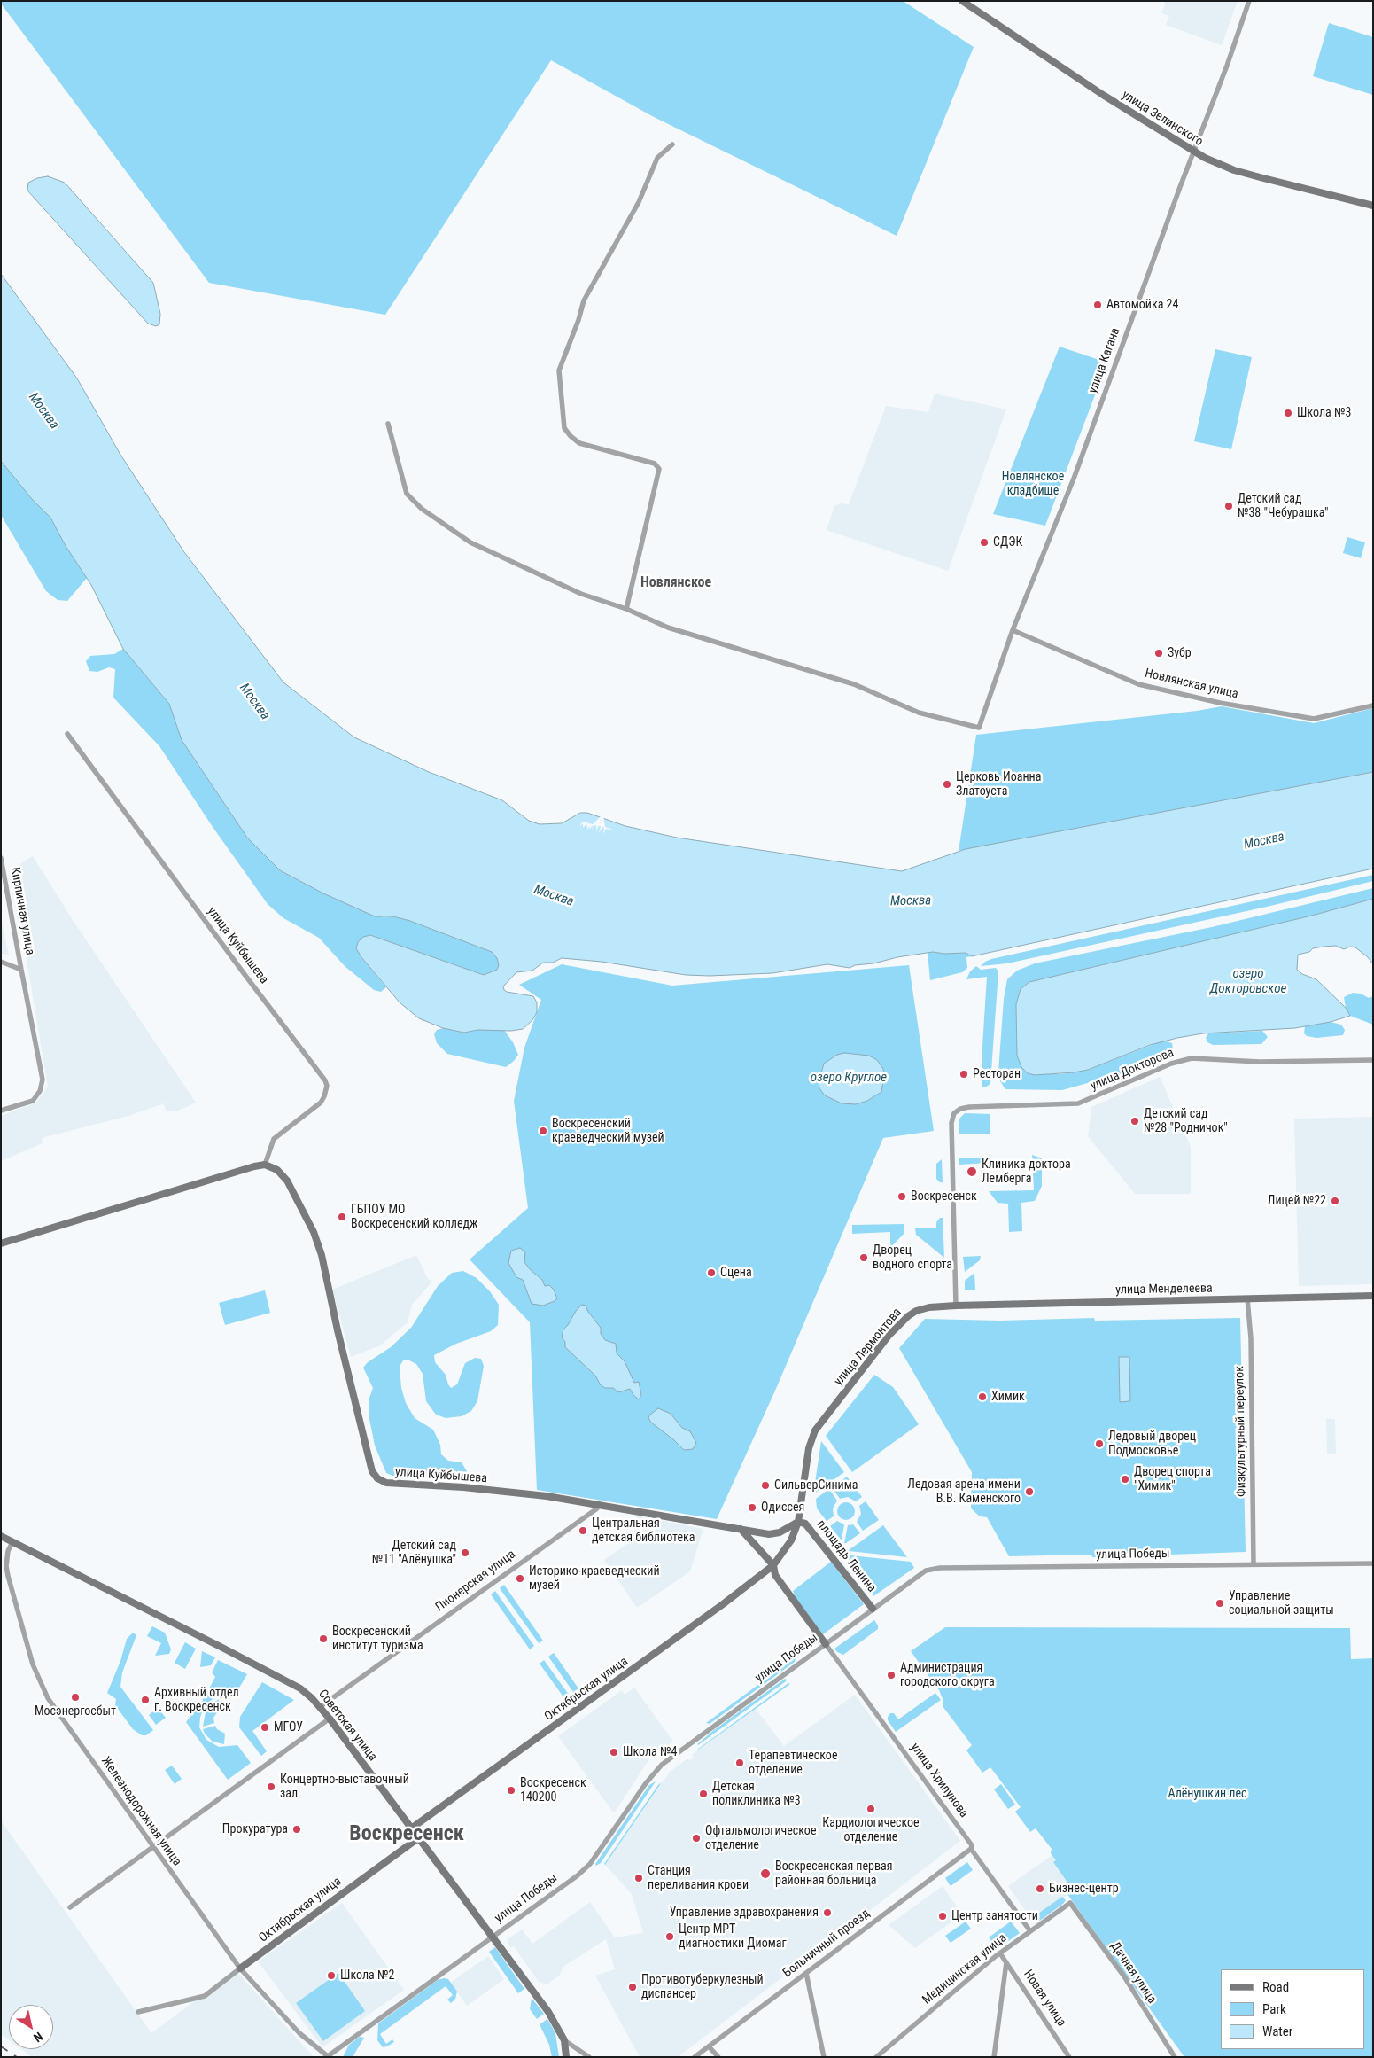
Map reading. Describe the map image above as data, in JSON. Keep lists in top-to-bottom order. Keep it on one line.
{"streets":{"street":["улица Зелинского","улица Кагана","Новлянская улица","Кирпичная улица","улица Куйбышева","улица Докторова","улица Менделеева","улица Лермонтова","Физкультурный переулок","улица Победы","площадь Ленина","Пионерская улица","Октябрьская улица","Советская улица","улица Хрипунова","Железнодорожная улица","Больничный проезд","Медицинская улица","Дачная улица","Новая улица"]},"crossings":[["улица Зелинского","улица Кагана"],["улица Кагана","Новлянская улица"],["улица Куйбышева","улица Лермонтова"],["улица Куйбышева","площадь Ленина"],["улица Куйбышева","Пионерская улица"],["улица Докторова","улица Менделеева"],["улица Докторова","улица Лермонтова"],["улица Менделеева","улица Лермонтова"],["улица Менделеева","Физкультурный переулок"],["улица Лермонтова","площадь Ленина"],["улица Лермонтова","Октябрьская улица"],["Физкультурный переулок","улица Победы"],["улица Победы","площадь Ленина"],["улица Победы","Советская улица"],["улица Победы","улица Хрипунова"],["улица Победы","Железнодорожная улица"],["Пионерская улица","Советская улица"],["Октябрьская улица","Советская улица"],["Октябрьская улица","Железнодорожная улица"],["Советская улица","Железнодорожная улица"],["улица Хрипунова","Больничный проезд"],["улица Хрипунова","Медицинская улица"],["Медицинская улица","Дачная улица"],["Медицинская улица","Новая улица"]],"districts":["Новлянское","Воскресенск"],"water":["Москва","озеро Докторовское","озеро Круглое"],"parks":["Новлянское кладбище","Алёнушкин лес"],"places":["Автомойка 24","Школа №3","Детский сад №38 \"Чебурашка\"","СДЭК","Зубр","Церковь Иоанна Златоуста","Ресторан","Детский сад №28 \"Родничок\"","Воскресенский краеведческий музей","Клиника доктора Лемберга","Воскресенск","Лицей №22","ГБПОУ МО Воскресенский колледж","Дворец водного спорта","Сцена","Химик","Ледовый дворец Подмосковье","Дворец спорта \"Химик\"","СильверСинима","Ледовая арена имени В.В. Каменского","Одиссея","Центральная детская библиотека","Детский сад №11 \"Алёнушка\"","Историко-краеведческий музей","Управление социальной защиты","Воскресенский институт туризма","Администрация городского округа","Мосэнергосбыт","Архивный отдел г. Воскресенск","МГОУ","Школа №4","Терапевтическое отделение","Концертно-выставочный зал","Воскресенск 140200","Детская поликлиника №3","Кардиологическое отделение","Прокуратура","Офтальмологическое отделение","Воскресенская первая районная больница","Станция переливания крови","Бизнес-центр","Управление здравохранения","Центр занятости","Центр МРТ диагностики Диомаг","Школа №2","Противотуберкулезный диспансер"],"legend":["Road","Park","Water"],"north":"bottom right"}
